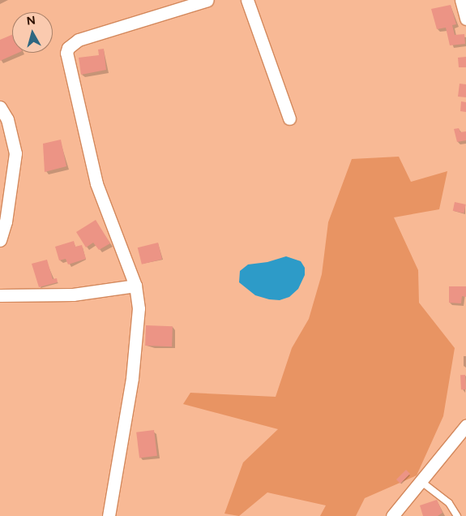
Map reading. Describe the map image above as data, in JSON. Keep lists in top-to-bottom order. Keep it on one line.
{"north":"top"}
